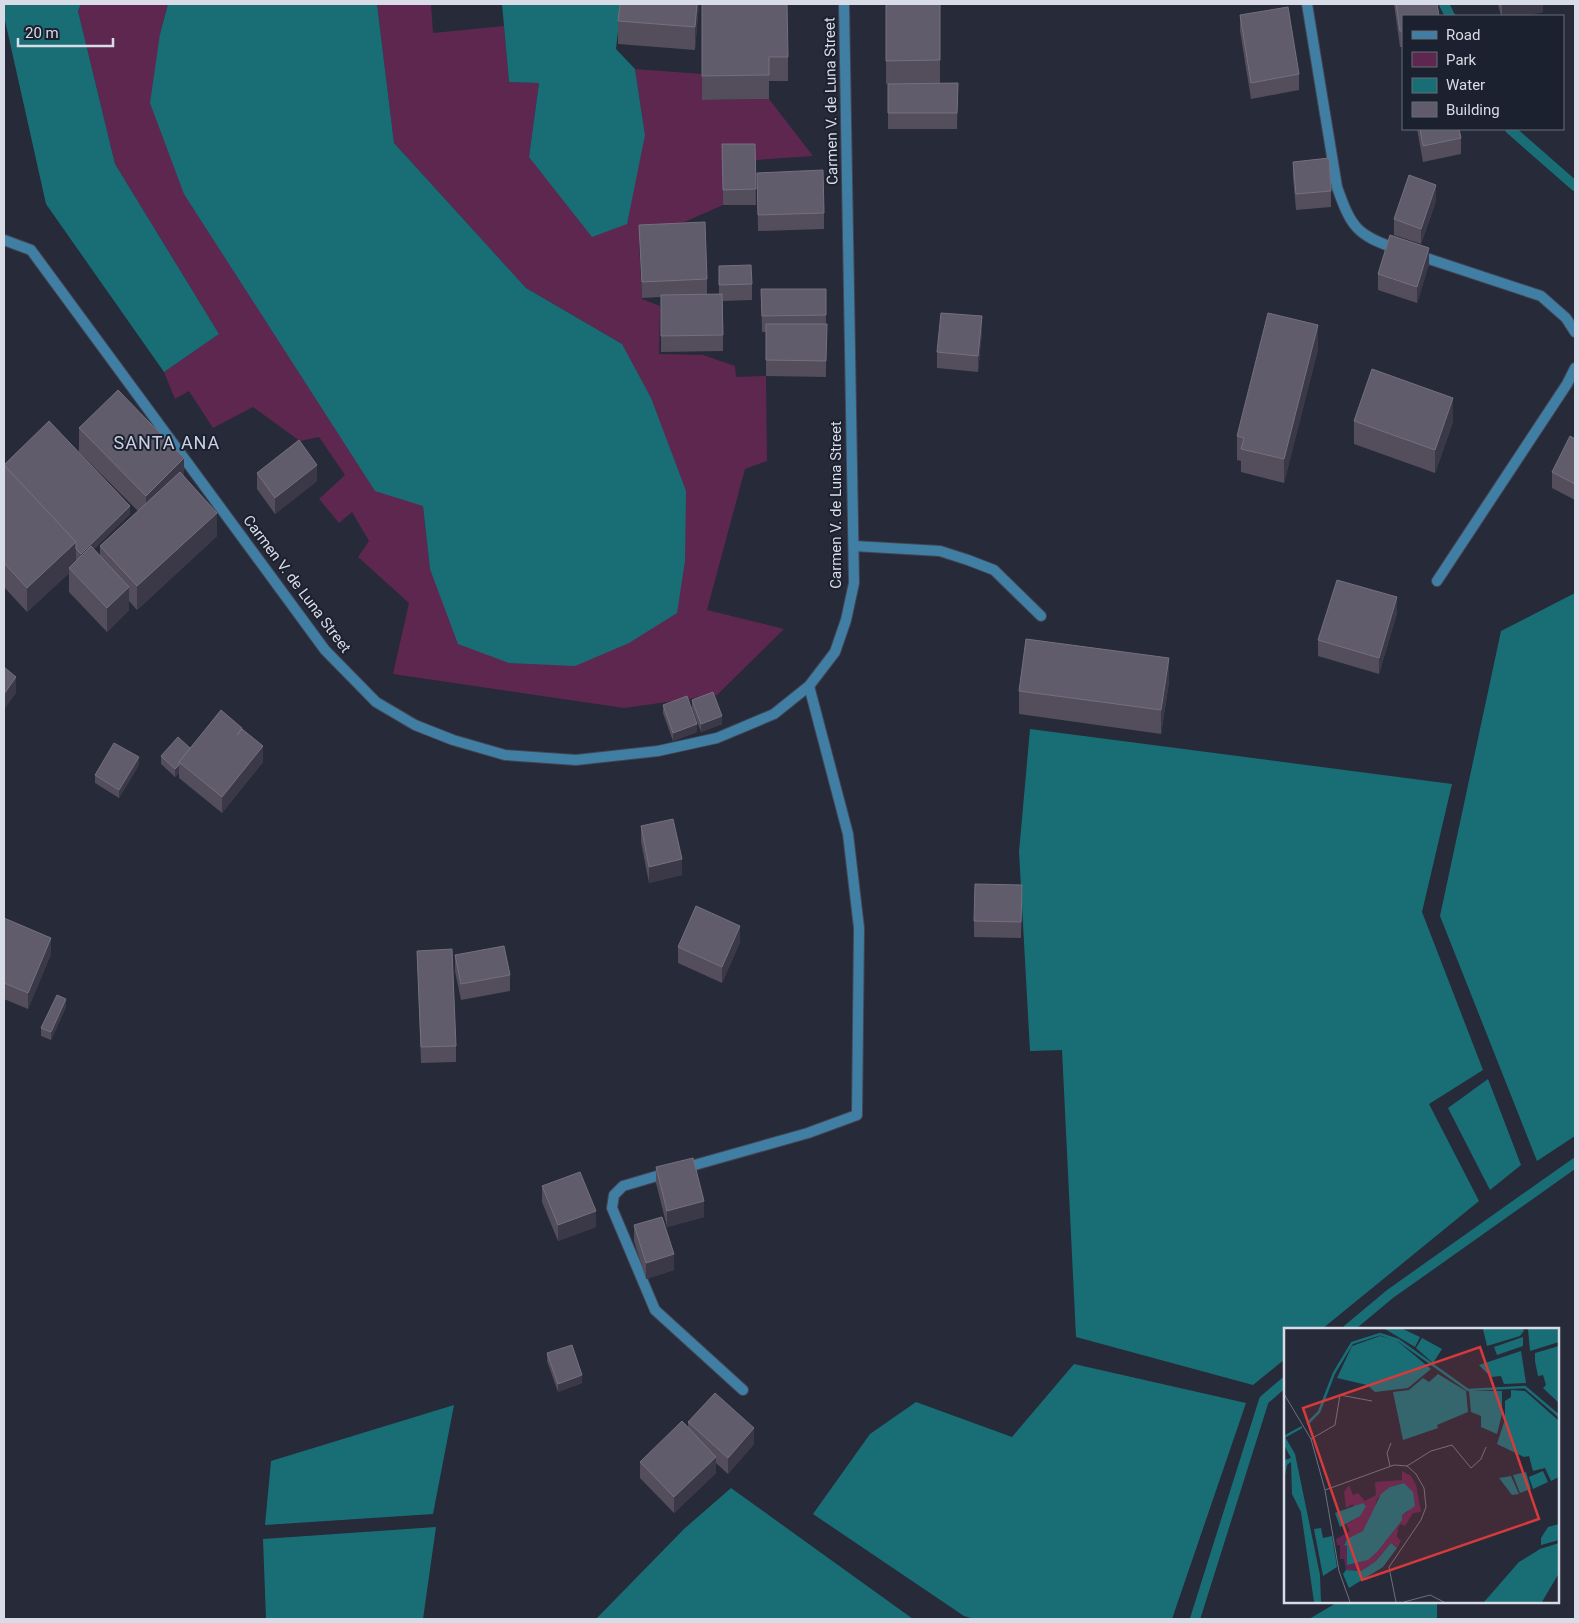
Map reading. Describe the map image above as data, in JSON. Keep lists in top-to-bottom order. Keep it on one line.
{"streets":{"street":["Carmen V. de Luna Street"]},"districts":["SANTA ANA"],"legend":["Road","Park","Water","Building"],"scale_bar":"20 m"}
